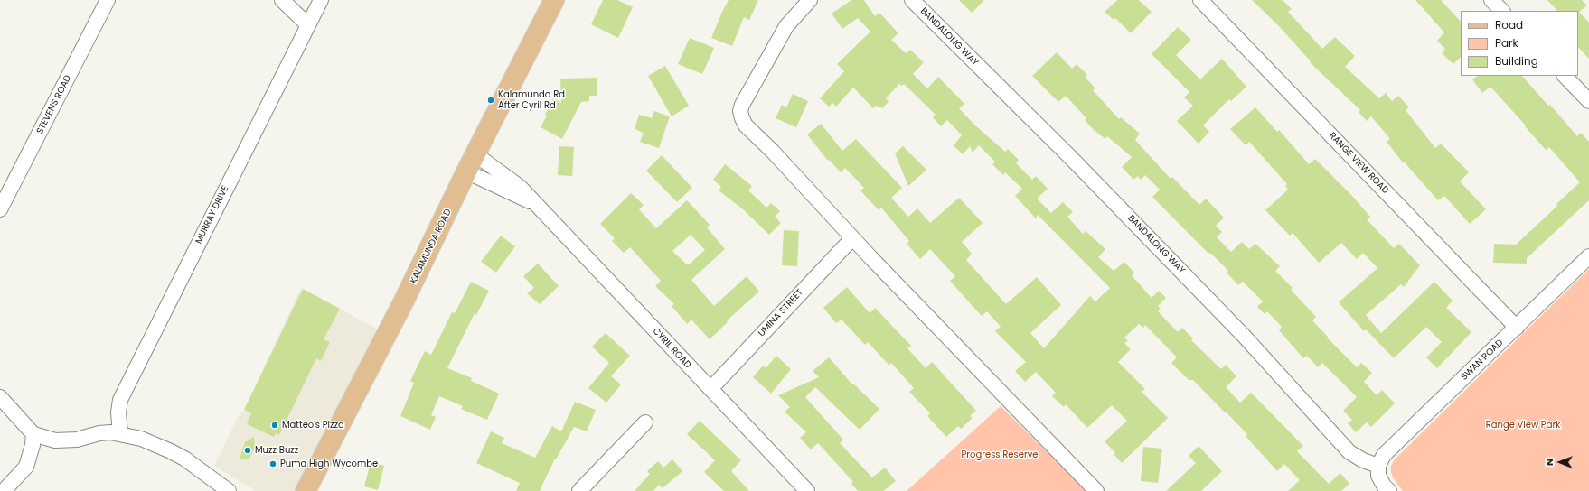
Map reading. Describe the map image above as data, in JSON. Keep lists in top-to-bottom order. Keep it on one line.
{"streets":{"main road":["KALAMUNDA ROAD"],"street":["BANDALONG WAY","STEVENS ROAD","RANGE VIEW ROAD","MURRAY DRIVE","UMINA STREET","CYRIL ROAD","SWAN ROAD"]},"crossings":[["BANDALONG WAY","SWAN ROAD"],["RANGE VIEW ROAD","SWAN ROAD"],["KALAMUNDA ROAD","CYRIL ROAD"],["UMINA STREET","CYRIL ROAD"]],"parks":["Range View Park","Progress Reserve"],"places":["Kalamunda Rd After Cyril Rd","Matteo's Pizza","Muzz Buzz","Puma High Wycombe"],"legend":["Road","Park","Building"],"north":"left"}
